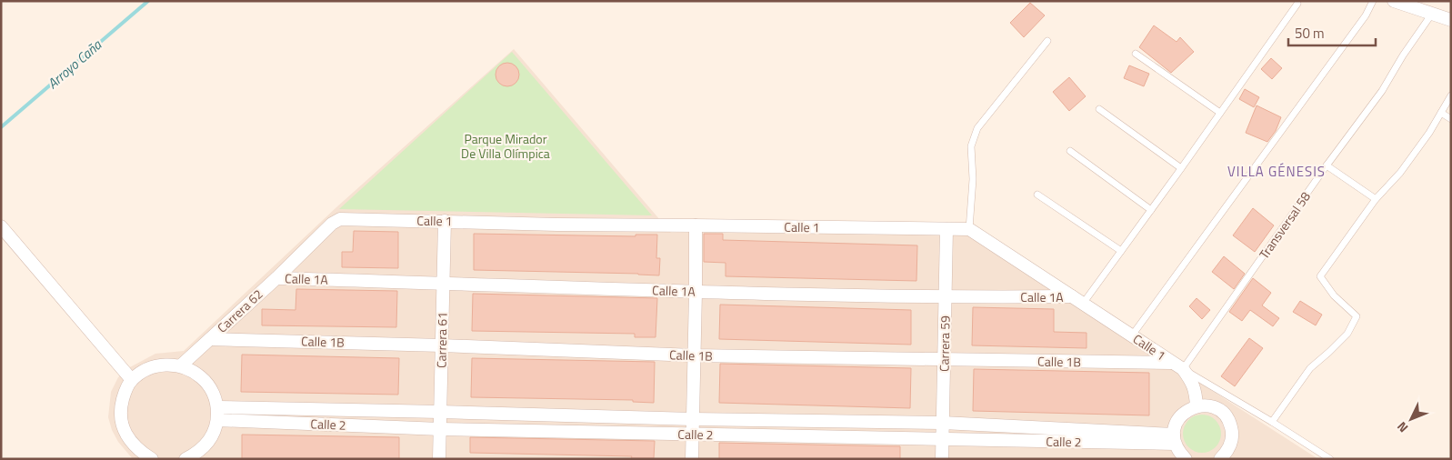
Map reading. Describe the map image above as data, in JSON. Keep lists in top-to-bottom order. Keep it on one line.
{"streets":{"street":["Calle 1","Calle 1A","Carrera 62","Carrera 61","Calle 1B","Carrera 59","Calle 2"],"lane":["Transversal 58"]},"crossings":[["Calle 1","Transversal 58"],["Calle 1","Calle 1A"],["Calle 1","Carrera 62"],["Calle 1","Carrera 61"],["Calle 1","Calle 1B"],["Calle 1","Carrera 59"],["Transversal 58","Calle 1B"],["Calle 1A","Carrera 62"],["Calle 1A","Carrera 61"],["Calle 1A","Carrera 59"],["Carrera 62","Calle 1B"],["Carrera 61","Calle 1B"],["Carrera 61","Calle 2"],["Calle 1B","Carrera 59"],["Carrera 59","Calle 2"]],"districts":["VILLA GÉNESIS"],"water":["Arroyo Caña"],"parks":["Parque Mirador De Villa Olímpica"],"scale_bar":"50 m","north":"bottom left"}
